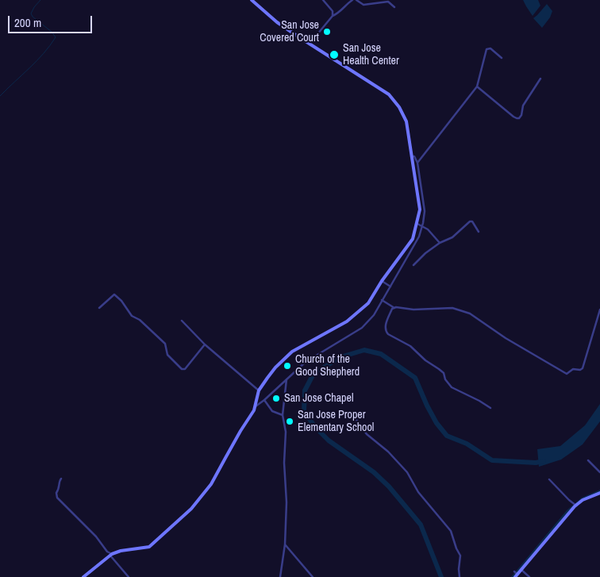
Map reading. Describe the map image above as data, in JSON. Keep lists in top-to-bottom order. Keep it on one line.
{"places":["San Jose Covered Court","San Jose Health Center","Church of the Good Shepherd","San Jose Chapel","San Jose Proper Elementary School"],"scale_bar":"200 m"}
